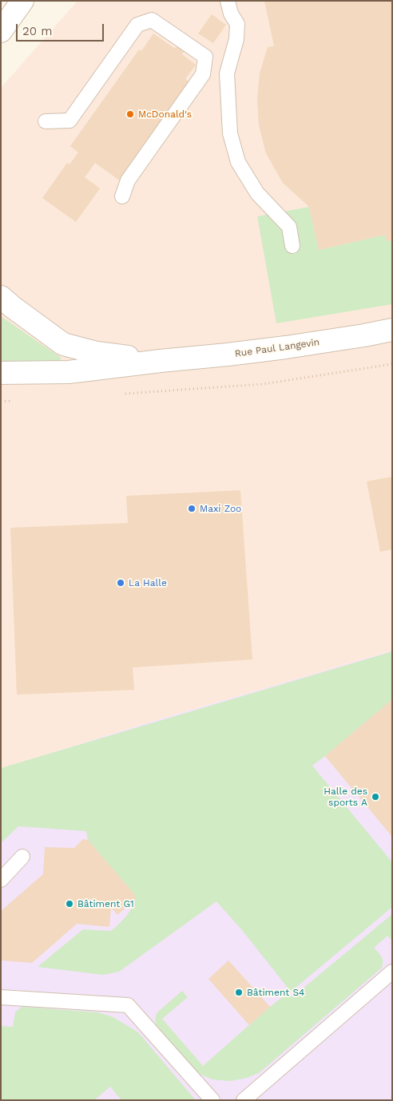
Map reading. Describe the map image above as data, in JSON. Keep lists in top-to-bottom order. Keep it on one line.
{"streets":{"street":["Rue Paul Langevin"]},"places":["McDonald's","Maxi Zoo","La Halle","Halle des sports A","Bâtiment G1","Bâtiment S4"],"scale_bar":"20 m"}
